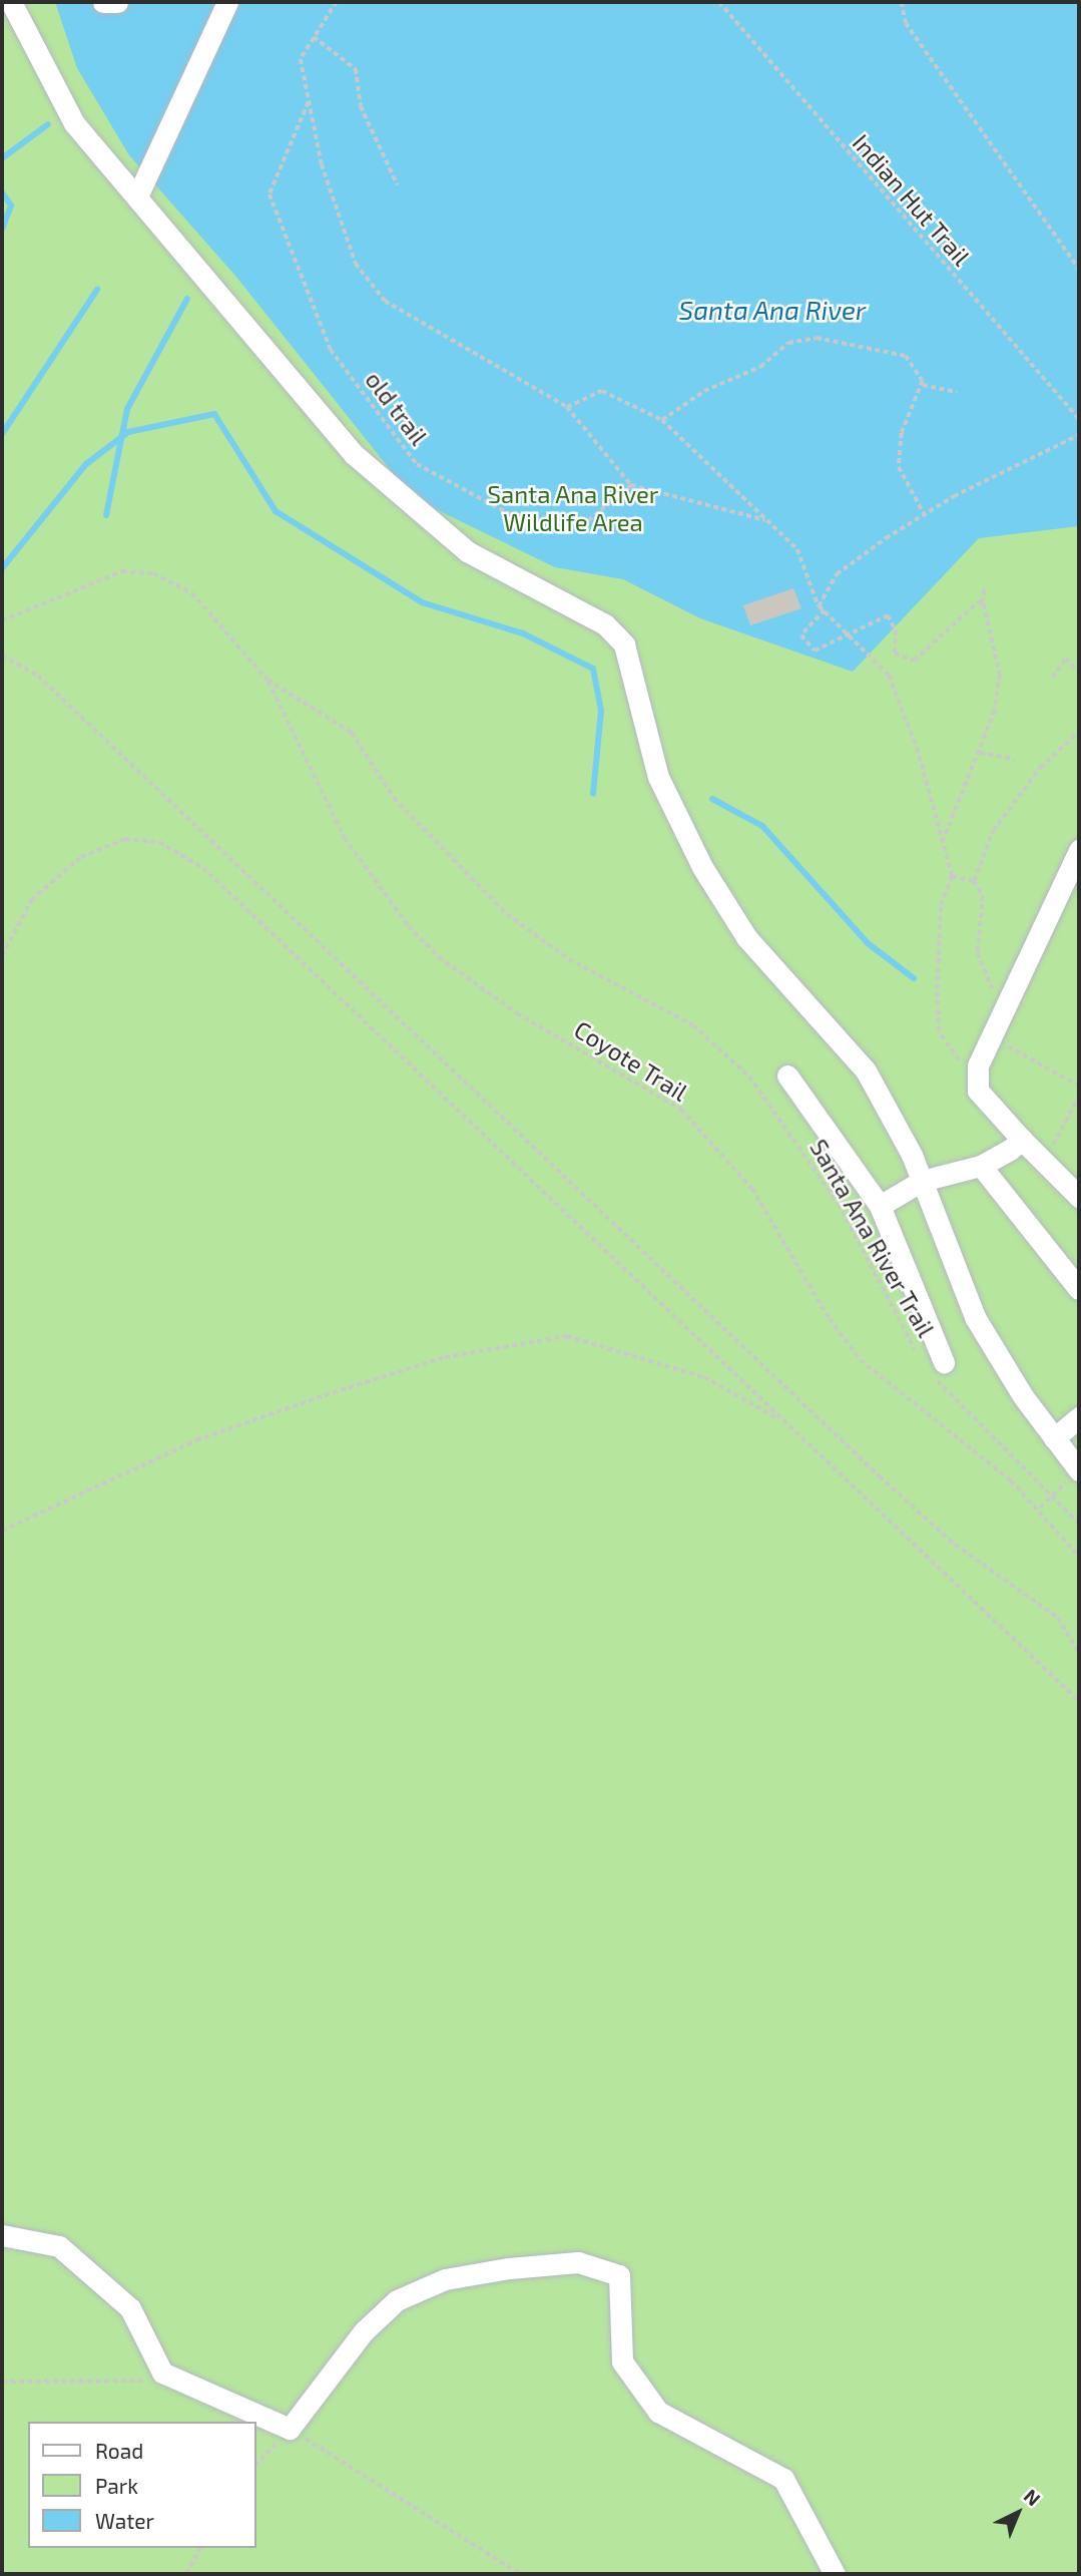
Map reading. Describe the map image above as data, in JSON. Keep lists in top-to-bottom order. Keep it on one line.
{"streets":{"path":["Indian Hut Trail","old trail","Coyote Trail","Santa Ana River Trail"]},"crossings":[["Coyote Trail","Santa Ana River Trail"]],"water":["Santa Ana River"],"parks":["Santa Ana River Wildlife Area"],"legend":["Road","Park","Water"],"north":"top right"}
